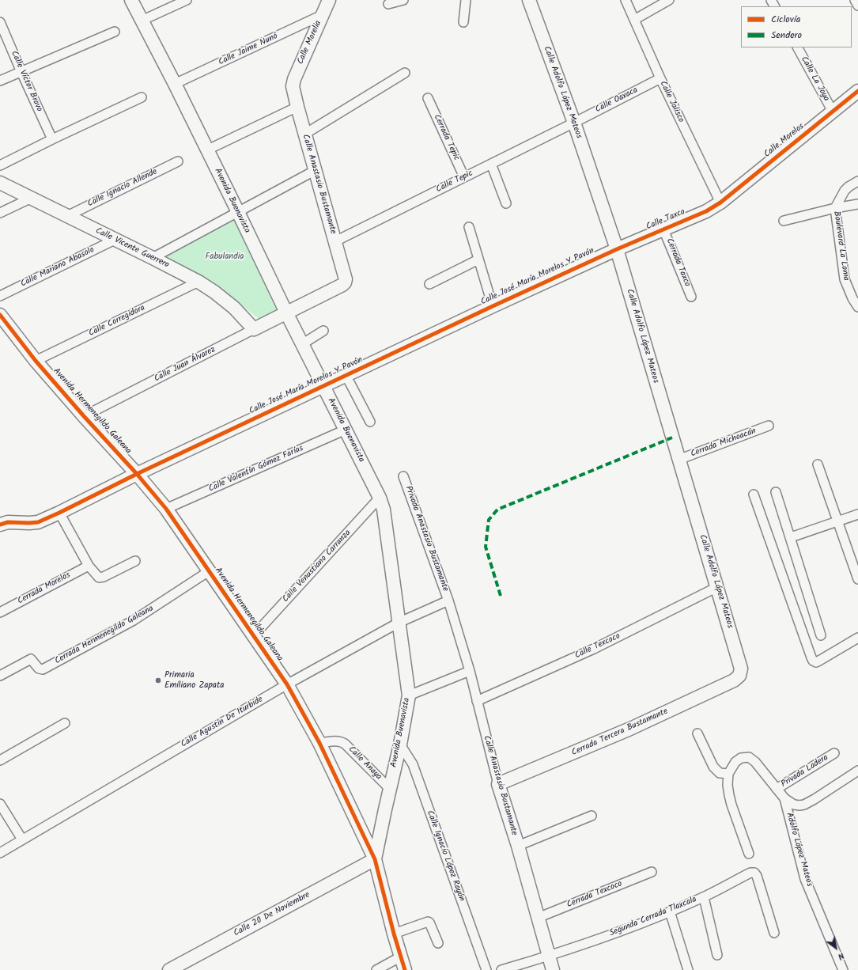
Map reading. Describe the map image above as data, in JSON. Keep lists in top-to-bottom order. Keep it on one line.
{"streets":{"main road":["Calle Morelia","Calle Adolfo López Mateos","Calle Morelos","Calle Anastasio Bustamante","Avenida Buenavista","Calle Taxco","Calle Vicente Guerrero","Calle José María Morelos Y Pavón","Calle Juan Álvarez","Avenida Hermenegildo Galeana","Cerrada Tercera Bustamante","Calle 20 De Noviembre"],"street":["Calle Jaime Nunó","Calle La Joya","Calle Víctor Bravo","Calle Oaxaca","Calle Jalisco","Cerrada Tepic","Calle Tepic","Calle Ignacio Allende","Boulevard La Loma","Cerrada Taxco","Calle Mariano Abasolo","Calle Corregidora","Cerrada Michoacán","Calle Valentín Gómez Farías","Privada Anastasio Bustamante","Calle Venustiano Carranza","Cerrada Morelos","Cerrada Hermenegildo Galeana","Calle Texcoco","Calle Agustín De Iturbide","Calle Anaya","Privada Ladera","Adolfo López Mateos","Calle Ignacio López Rayón","Cerrada Texcoco","Segunda Cerrada Tlaxcala"]},"crossings":[["Calle Morelia","Calle Jaime Nunó"],["Calle Morelia","Calle Anastasio Bustamante"],["Calle Jaime Nunó","Avenida Buenavista"],["Calle La Joya","Calle Morelos"],["Calle Adolfo López Mateos","Calle Oaxaca"],["Calle Adolfo López Mateos","Calle Tepic"],["Calle Adolfo López Mateos","Calle Taxco"],["Calle Adolfo López Mateos","Calle José María Morelos Y Pavón"],["Calle Adolfo López Mateos","Cerrada Michoacán"],["Calle Adolfo López Mateos","Calle Texcoco"],["Calle Adolfo López Mateos","Cerrada Tercera Bustamante"],["Calle Oaxaca","Calle Jalisco"],["Calle Oaxaca","Calle Tepic"],["Calle Jalisco","Calle Morelos"],["Calle Jalisco","Calle Taxco"],["Cerrada Tepic","Calle Tepic"],["Calle Morelos","Calle Taxco"],["Calle Tepic","Calle Anastasio Bustamante"],["Calle Anastasio Bustamante","Avenida Buenavista"],["Calle Anastasio Bustamante","Calle Juan Álvarez"],["Calle Anastasio Bustamante","Privada Anastasio Bustamante"],["Calle Anastasio Bustamante","Calle Texcoco"],["Calle Anastasio Bustamante","Calle Agustín De Iturbide"],["Calle Anastasio Bustamante","Cerrada Tercera Bustamante"],["Calle Anastasio Bustamante","Cerrada Texcoco"],["Calle Anastasio Bustamante","Segunda Cerrada Tlaxcala"],["Calle Ignacio Allende","Calle Vicente Guerrero"],["Avenida Buenavista","Calle José María Morelos Y Pavón"],["Avenida Buenavista","Calle Juan Álvarez"],["Avenida Buenavista","Avenida Hermenegildo Galeana"],["Avenida Buenavista","Calle Valentín Gómez Farías"],["Avenida Buenavista","Calle Venustiano Carranza"],["Avenida Buenavista","Calle Agustín De Iturbide"],["Avenida Buenavista","Calle Anaya"],["Avenida Buenavista","Calle Ignacio López Rayón"],["Avenida Buenavista","Calle 20 De Noviembre"],["Calle Taxco","Cerrada Taxco"],["Calle Taxco","Calle José María Morelos Y Pavón"],["Calle Vicente Guerrero","Calle Mariano Abasolo"],["Calle Vicente Guerrero","Calle Corregidora"],["Calle Vicente Guerrero","Calle Juan Álvarez"],["Calle José María Morelos Y Pavón","Avenida Hermenegildo Galeana"],["Calle Corregidora","Avenida Hermenegildo Galeana"],["Calle Juan Álvarez","Avenida Hermenegildo Galeana"],["Avenida Hermenegildo Galeana","Calle Valentín Gómez Farías"],["Avenida Hermenegildo Galeana","Calle Venustiano Carranza"],["Avenida Hermenegildo Galeana","Cerrada Hermenegildo Galeana"],["Avenida Hermenegildo Galeana","Calle Agustín De Iturbide"],["Avenida Hermenegildo Galeana","Calle Anaya"],["Avenida Hermenegildo Galeana","Calle 20 De Noviembre"],["Privada Anastasio Bustamante","Calle Agustín De Iturbide"]],"parks":["Fabulandia"],"places":["Primaria Emiliano Zapata"],"legend":["Ciclovía","Sendero"],"north":"bottom right"}
